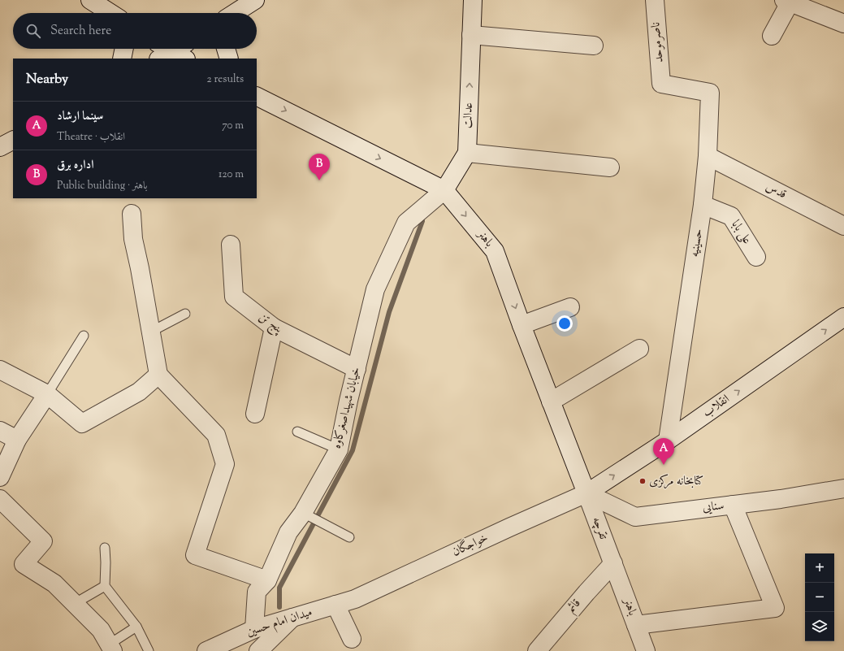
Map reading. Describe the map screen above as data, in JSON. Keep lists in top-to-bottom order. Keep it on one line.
{"streets":{"street":["ناصرموحد","عدالت","قدس","علی بابا","باهنر","حسینیه","پنج تن","انقلاب","خیابان شهیداصغرکاوه","سنایی","تقرچه","خواجگان","قائم","میدان امام حسین"]},"crossings":[["ناصرموحد","حسینیه"],["عدالت","باهنر"],["عدالت","خیابان شهیداصغرکاوه"],["قدس","حسینیه"],["علی بابا","حسینیه"],["باهنر","انقلاب"],["باهنر","خیابان شهیداصغرکاوه"],["باهنر","سنایی"],["باهنر","تقرچه"],["باهنر","خواجگان"],["باهنر","قائم"],["حسینیه","انقلاب"],["پنج تن","خیابان شهیداصغرکاوه"],["انقلاب","سنایی"],["انقلاب","تقرچه"],["انقلاب","خواجگان"],["خیابان شهیداصغرکاوه","میدان امام حسین"],["سنایی","تقرچه"],["سنایی","خواجگان"],["تقرچه","خواجگان"],["تقرچه","قائم"],["خواجگان","میدان امام حسین"]],"one_way":["عدالت","باهنر"],"places":["کتابخانه مرکزی"],"page":{"search":"Search here","heading":["Nearby","2 results"],"list":[{"mark":"A","name":"سینما ارشاد","note":"Theatre · انقلاب","value":"70 m"},{"mark":"B","name":"اداره برق","note":"Public building · باهنر","value":"120 m"}],"pins":["B","A"],"map_buttons":["+","−"]}}
